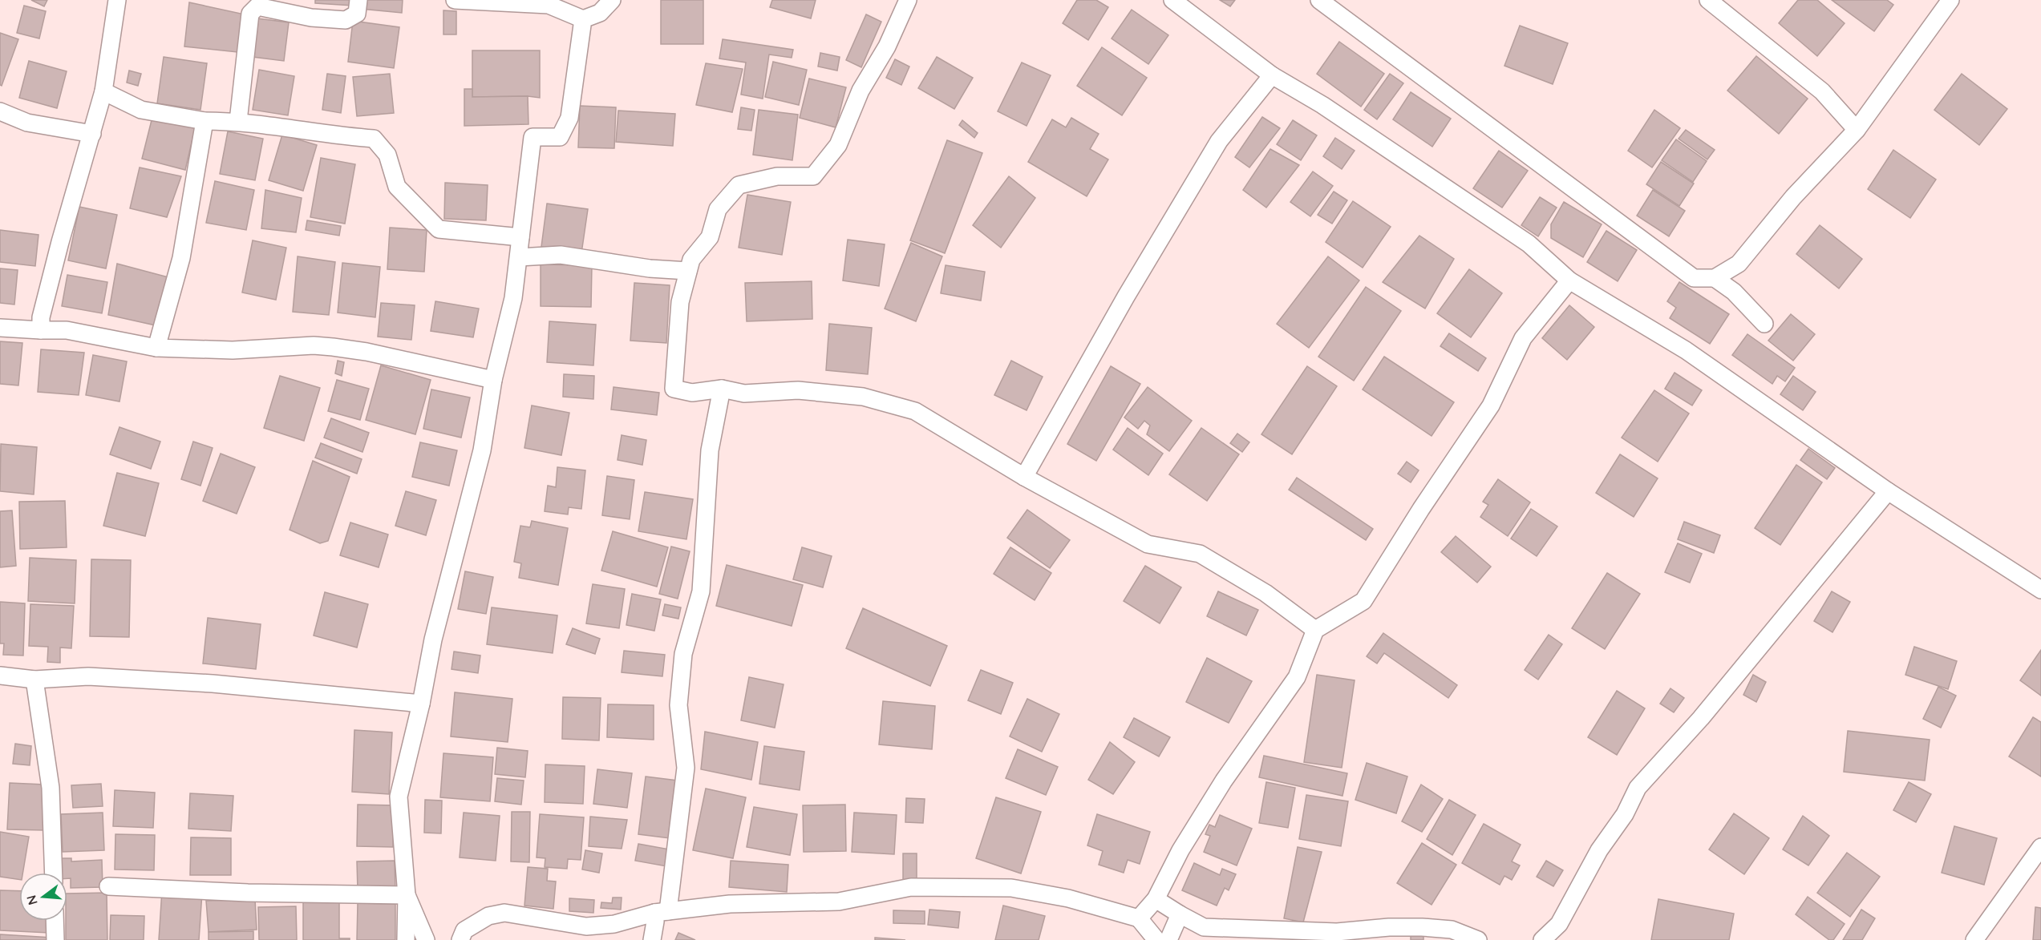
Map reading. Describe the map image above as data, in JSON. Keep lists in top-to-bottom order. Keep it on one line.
{"north":"left"}
